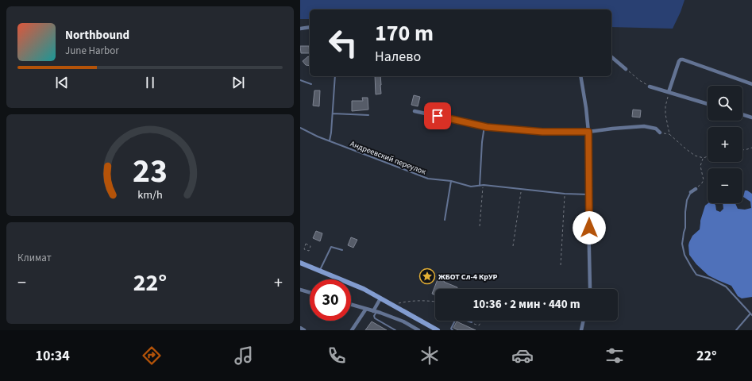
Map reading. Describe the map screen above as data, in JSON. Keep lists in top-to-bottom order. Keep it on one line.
{"streets":{"lane":["Андреевский переулок"]},"places":{"place":["ЖБОТ Сл-4 КрУР"]},"page":{"turn":["170 m","Налево"],"song":["Northbound","June Harbor"],"map_buttons":["+","−"],"tile":"Климат","heat":["−","22°","+"],"limit":"30","trip":"10:36 · 2 мин · 440 m","tabs":["10:34","22°"],"gauge":["23","km/h"]}}
